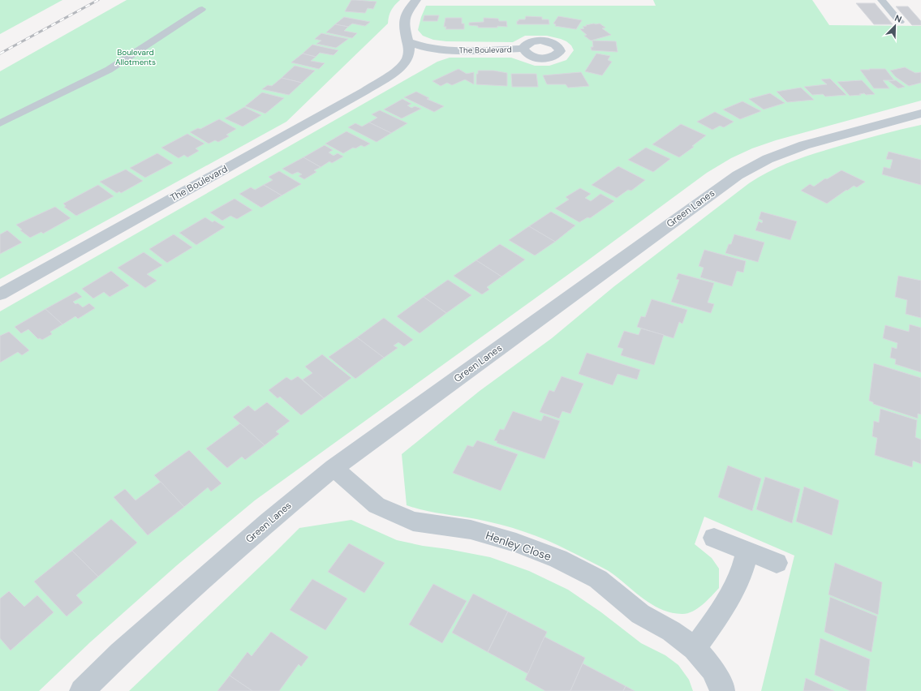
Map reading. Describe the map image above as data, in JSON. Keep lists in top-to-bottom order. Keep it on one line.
{"streets":{"street":["The Boulevard","Green Lanes","Henley Close"]},"crossings":[["Green Lanes","Henley Close"]],"parks":["Boulevard Allotments"],"north":"top right"}
